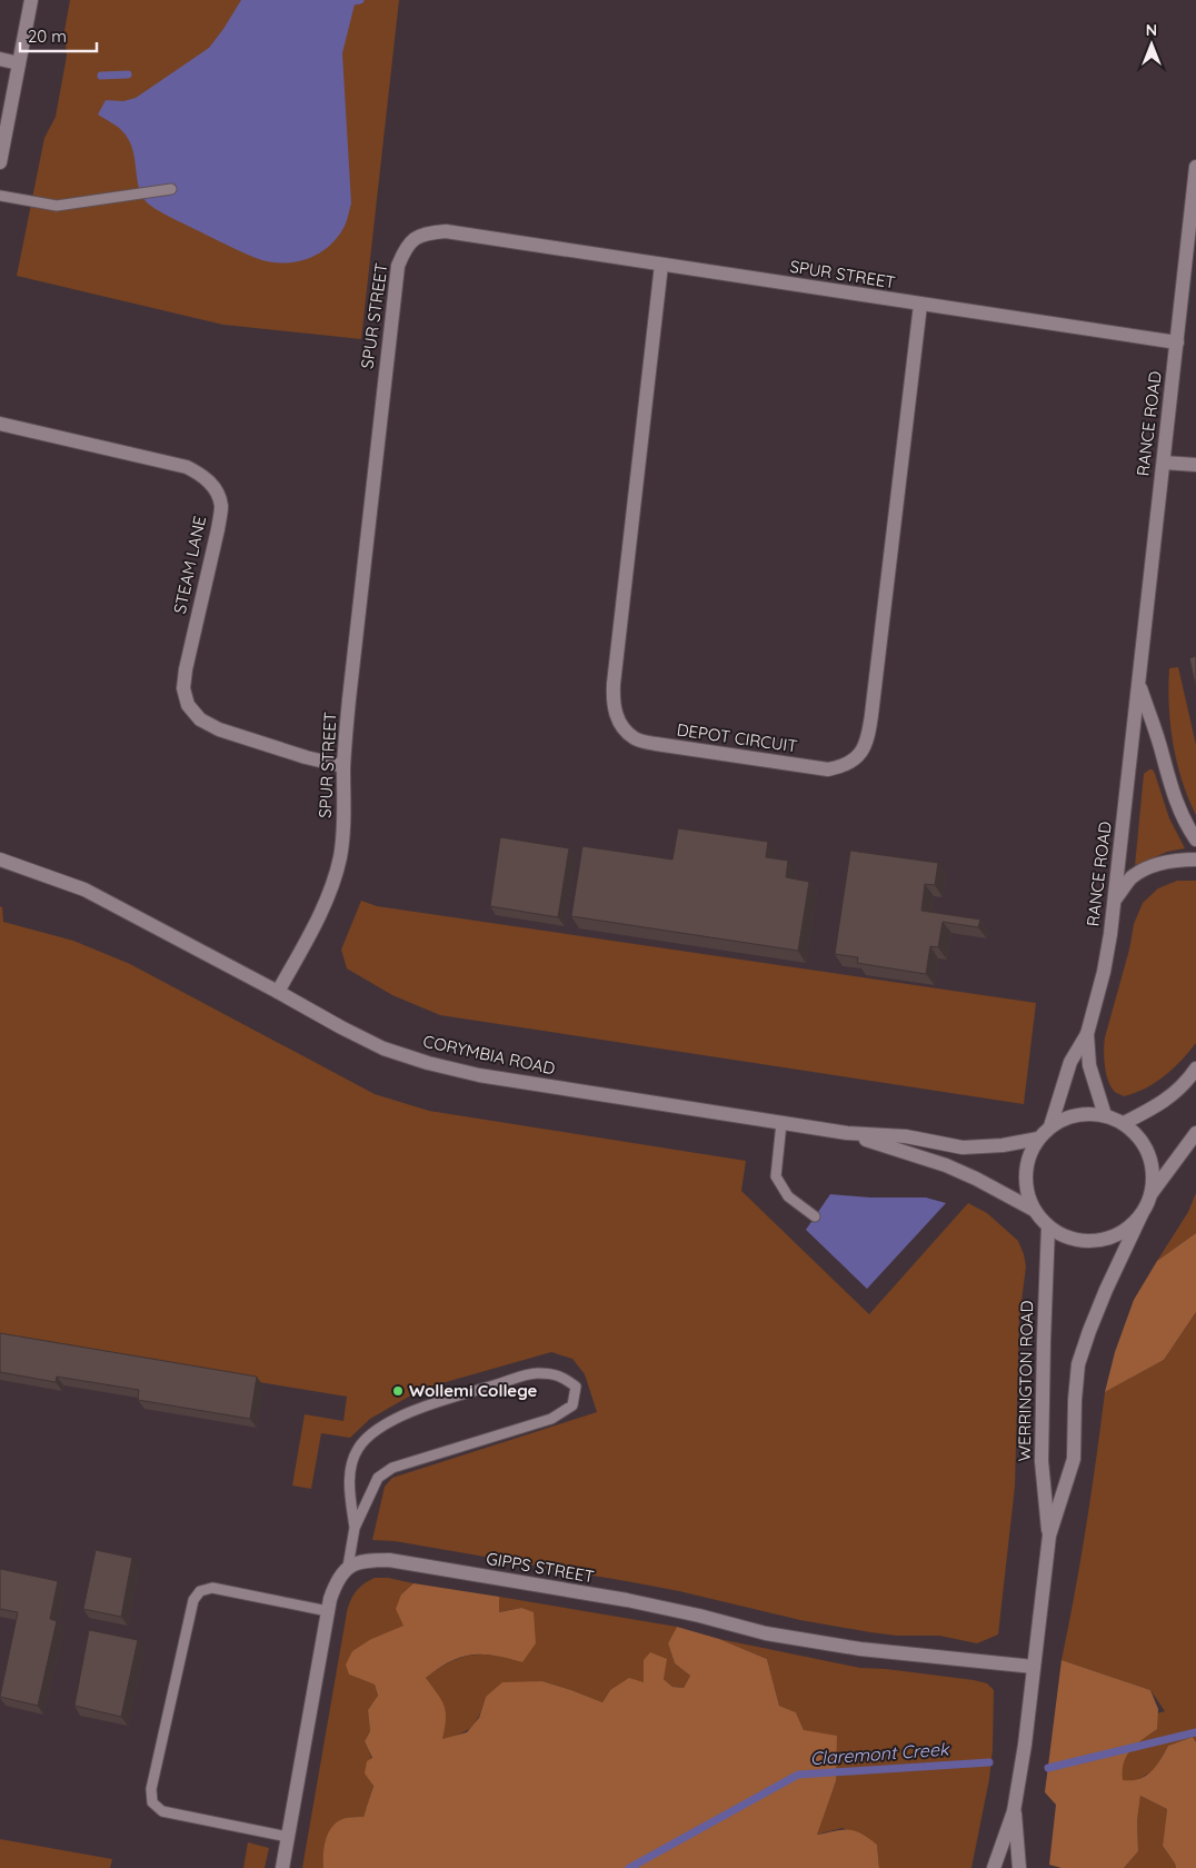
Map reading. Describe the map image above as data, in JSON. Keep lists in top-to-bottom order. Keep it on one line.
{"streets":{"street":["SPUR STREET","RANCE ROAD","STEAM LANE","DEPOT CIRCUIT","CORYMBIA ROAD","WERRINGTON ROAD","GIPPS STREET"]},"crossings":[["SPUR STREET","RANCE ROAD"],["SPUR STREET","STEAM LANE"],["SPUR STREET","DEPOT CIRCUIT"],["SPUR STREET","CORYMBIA ROAD"],["RANCE ROAD","CORYMBIA ROAD"],["RANCE ROAD","WERRINGTON ROAD"],["CORYMBIA ROAD","WERRINGTON ROAD"],["WERRINGTON ROAD","GIPPS STREET"]],"water":["Claremont Creek"],"places":["Wollemi College"],"scale_bar":"20 m","north":"top"}
